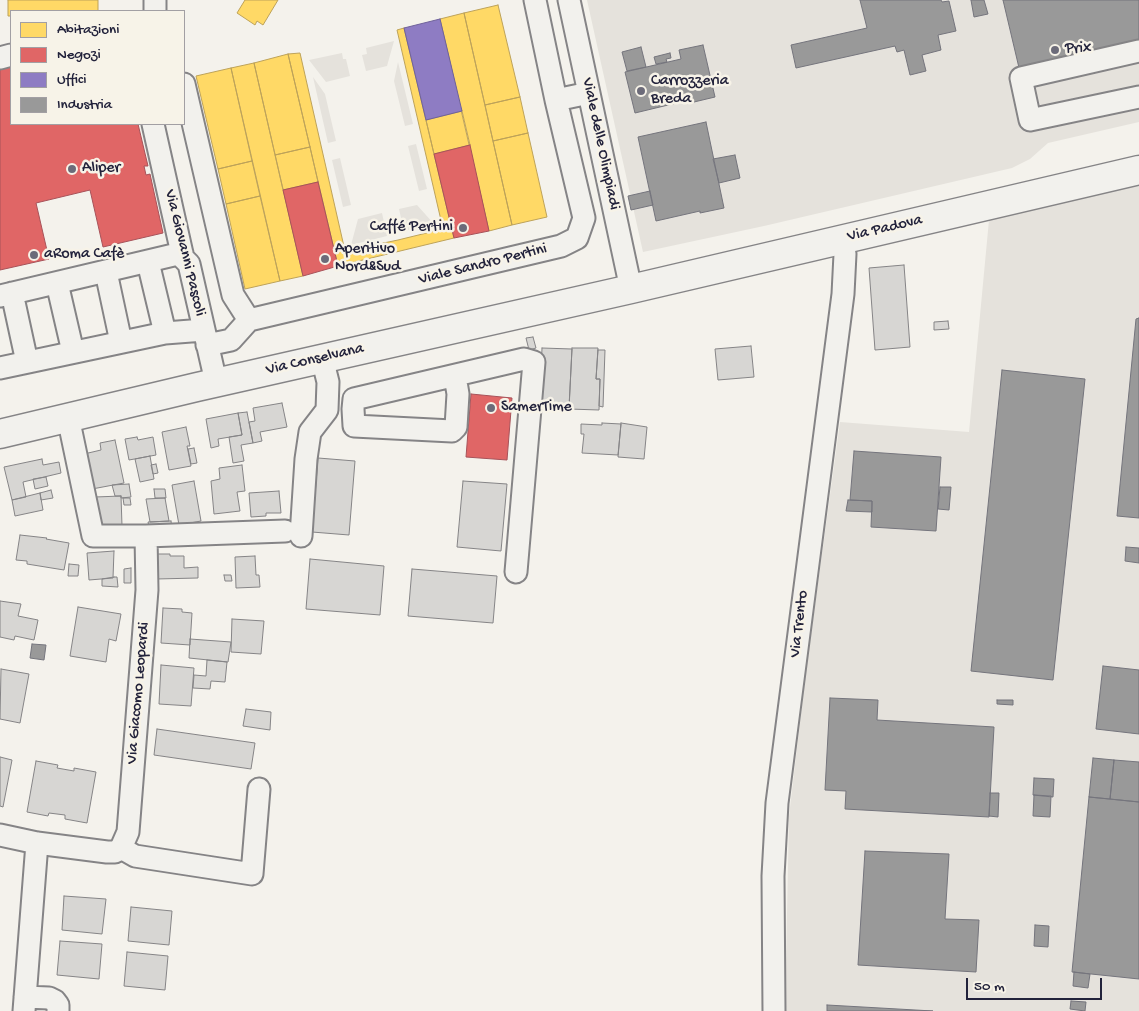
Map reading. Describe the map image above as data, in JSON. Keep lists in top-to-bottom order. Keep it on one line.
{"streets":{"main road":["Via Padova","Via Conselvana"],"street":["Viale delle Olimpiadi","Via Giovanni Pascoli","Viale Sandro Pertini","Via Trento","Via Giacomo Leopardi"]},"crossings":[["Viale delle Olimpiadi","Via Padova"],["Viale delle Olimpiadi","Via Conselvana"],["Via Padova","Via Conselvana"],["Via Padova","Via Trento"],["Via Giovanni Pascoli","Via Conselvana"]],"places":["Prix","Carrozzeria Breda","Aliper","Caffé Pertini","aRoma Cafè","Aperitivo Nord&Sud","SamerTime"],"legend":["Abitazioni","Negozi","Uffici","Industria"],"scale_bar":"50 m"}
